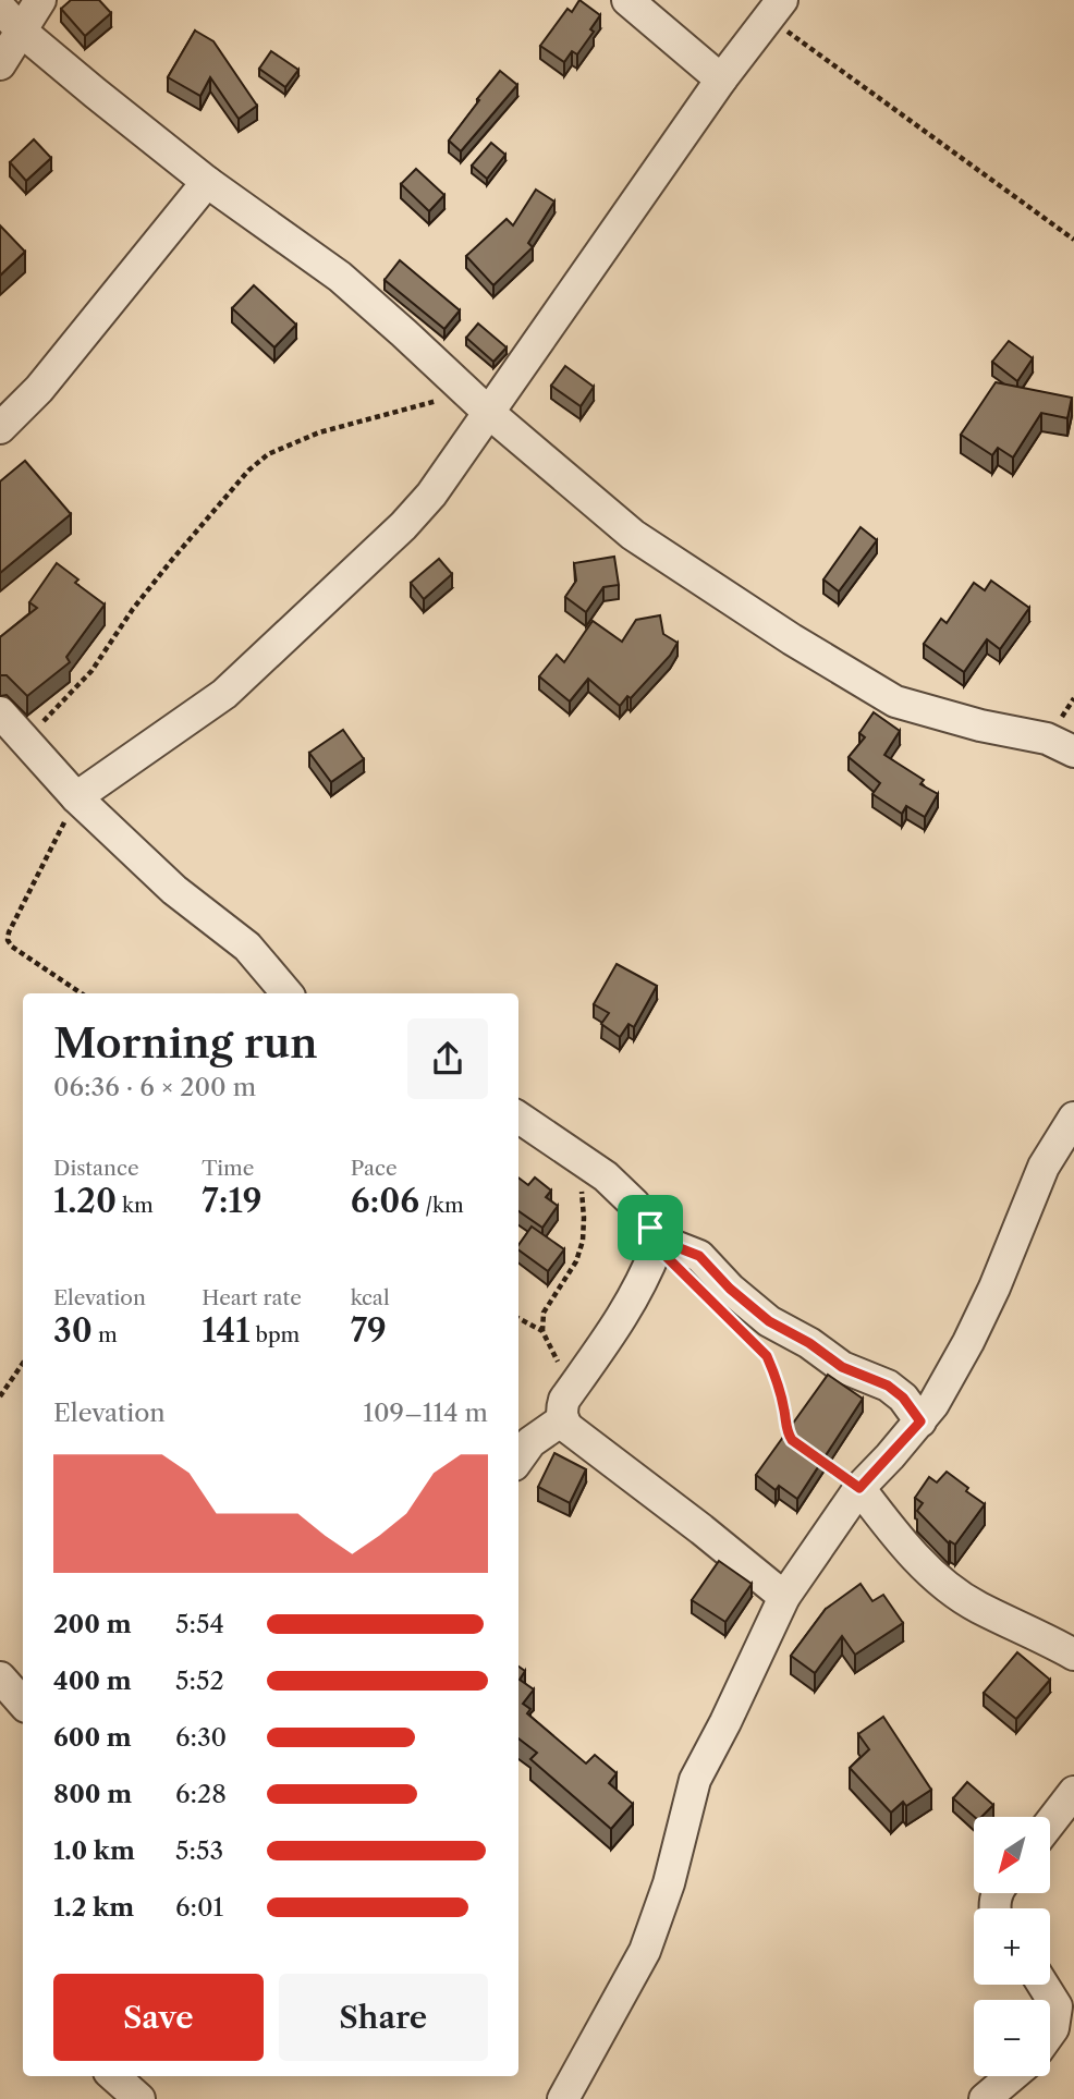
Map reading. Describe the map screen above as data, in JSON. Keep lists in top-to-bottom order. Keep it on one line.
{"north":"bottom left","page":{"heading":["Morning run","06:36 · 6 × 200 m"],"stats":[["Distance","1.20 km"],["Time","7:19"],["Pace","6:06 /km"],["Elevation","30 m"],["Heart rate","141 bpm"],["kcal","79"]],"chart":["Elevation","109–114 m"],"list":[{"name":"200 m","note":"5:54"},{"name":"400 m","note":"5:52"},{"name":"600 m","note":"6:30"},{"name":"800 m","note":"6:28"},{"name":"1.0 km","note":"5:53"},{"name":"1.2 km","note":"6:01"}],"map_buttons":["+","−"],"buttons":["Save","Share"]}}
